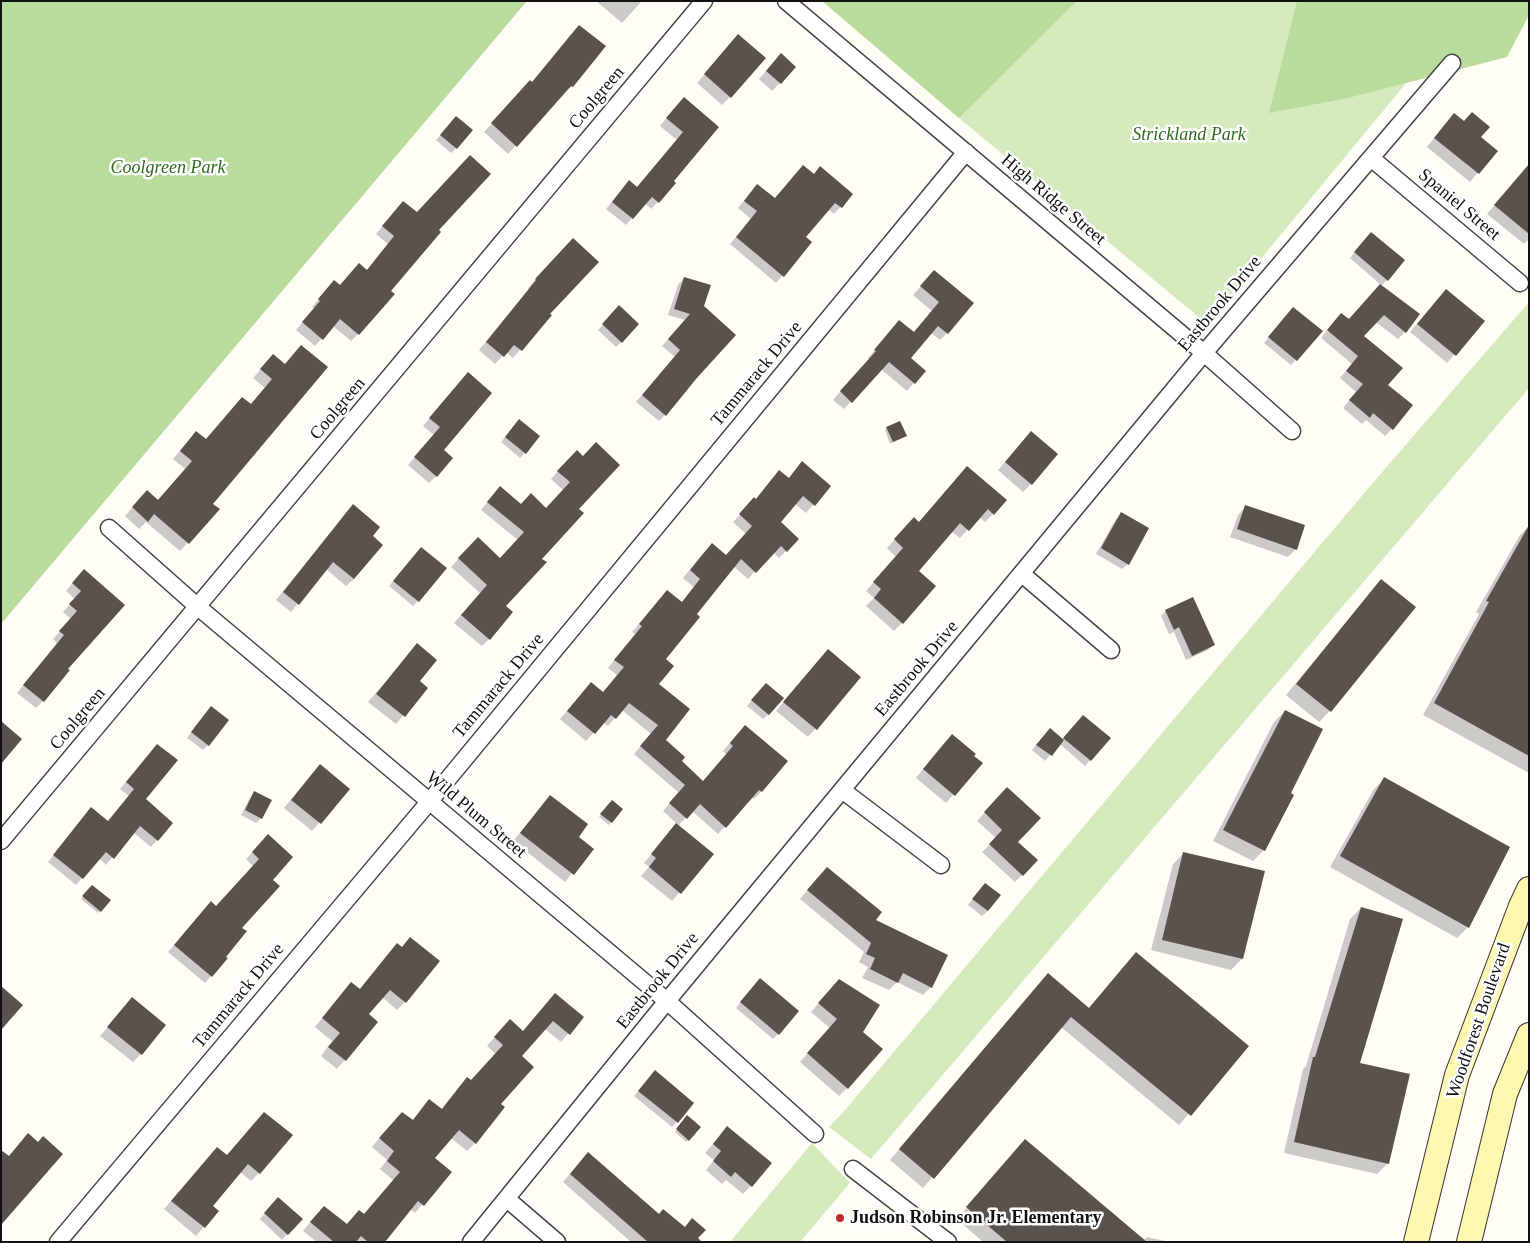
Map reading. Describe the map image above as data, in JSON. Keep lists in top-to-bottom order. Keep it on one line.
{"streets":{"main road":["Woodforest Boulevard"],"street":["Coolgreen","High Ridge Street","Spaniel Street","Eastbrook Drive","Tammarack Drive","Wild Plum Street"]},"crossings":[["Coolgreen","Wild Plum Street"],["High Ridge Street","Eastbrook Drive"],["High Ridge Street","Tammarack Drive"],["Spaniel Street","Eastbrook Drive"],["Eastbrook Drive","Wild Plum Street"],["Tammarack Drive","Wild Plum Street"]],"parks":["Strickland Park","Coolgreen Park"],"places":["Judson Robinson Jr. Elementary"]}
